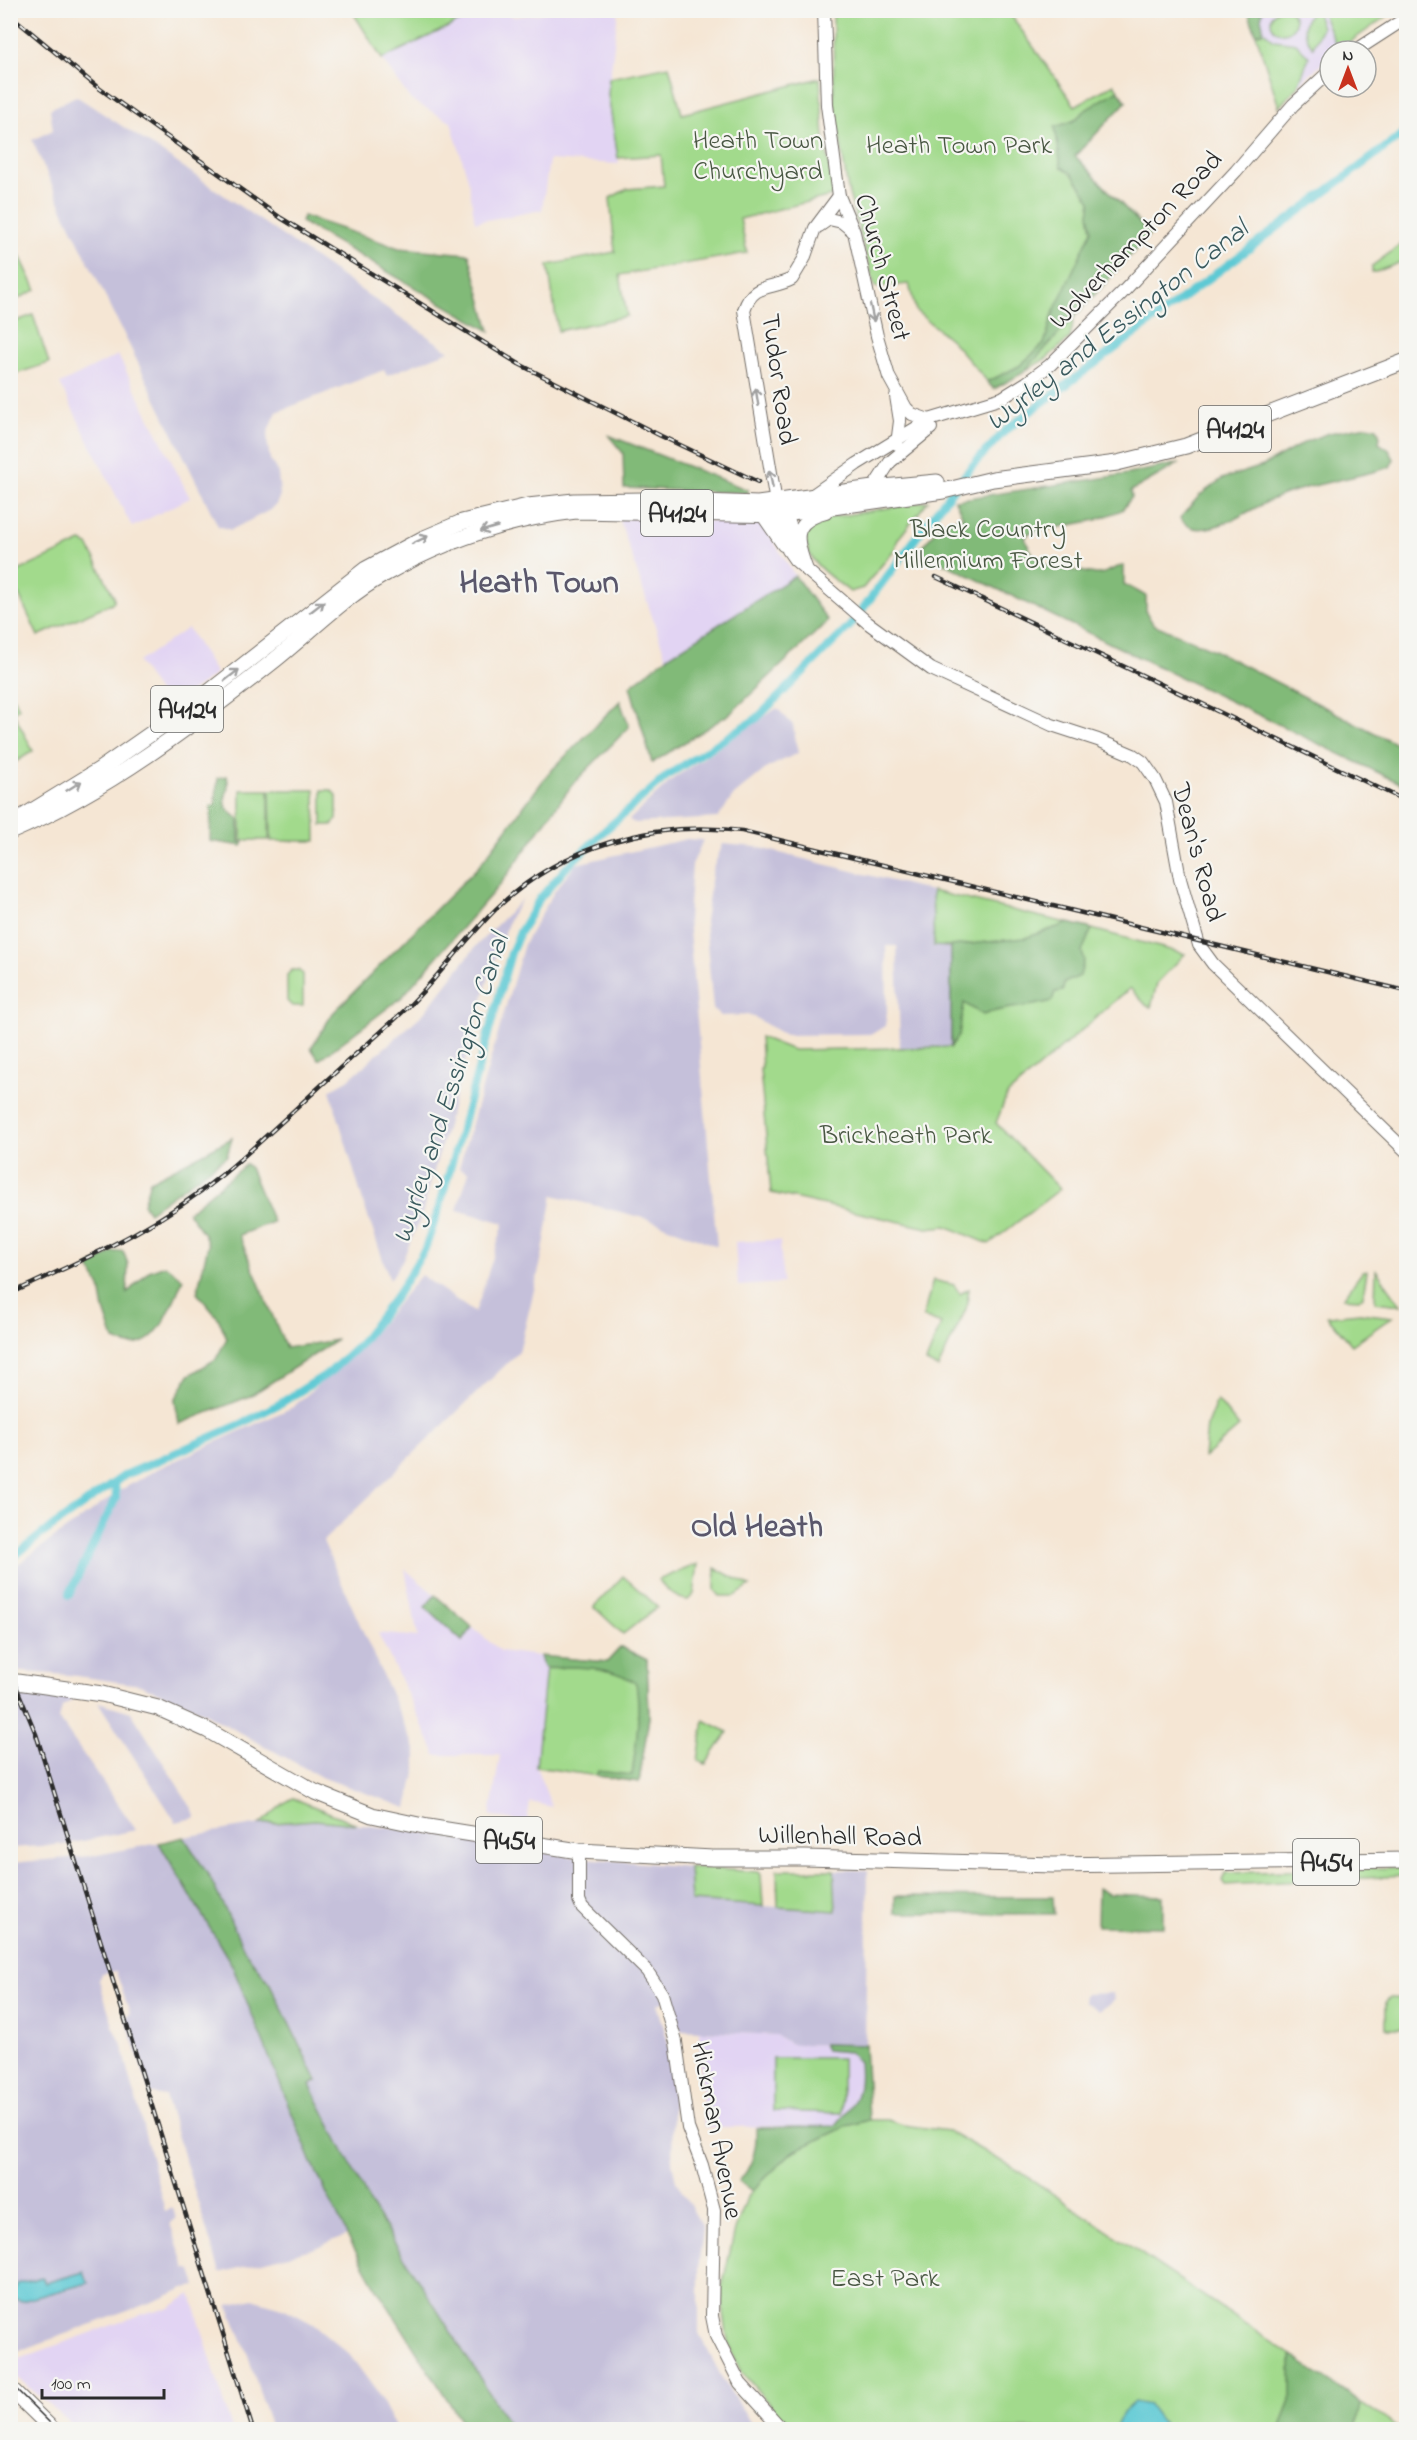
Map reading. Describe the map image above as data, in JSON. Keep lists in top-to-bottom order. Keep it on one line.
{"streets":{"main road":["Wolverhampton Road","A4124","Willenhall Road","A454"],"street":["Church Street","Tudor Road","Dean's Road","Hickman Avenue"]},"crossings":[["Wolverhampton Road","Church Street"],["Wolverhampton Road","Tudor Road"],["Wolverhampton Road","A4124"],["Wolverhampton Road","Dean's Road"],["Church Street","Tudor Road"],["Tudor Road","A4124"],["Tudor Road","Dean's Road"],["A4124","Dean's Road"],["Willenhall Road","Hickman Avenue"]],"one_way":["Tudor Road"],"districts":["Heath Town","Old Heath"],"water":["Wyrley and Essington Canal"],"parks":["Heath Town Churchyard","Heath Town Park","Black Country Millennium Forest","Brickheath Park","East Park"],"scale_bar":"100 m","north":"top"}
